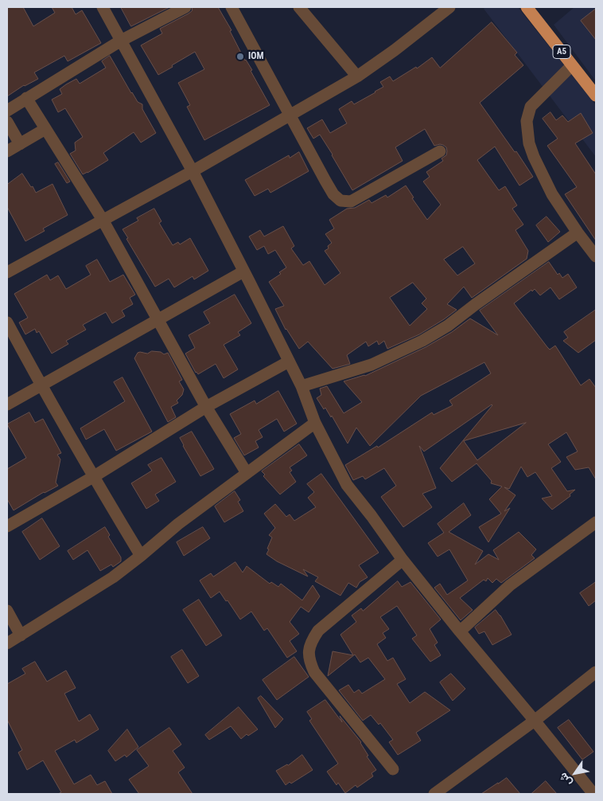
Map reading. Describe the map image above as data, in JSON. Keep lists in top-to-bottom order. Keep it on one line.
{"streets":{"highway":["A5"]},"places":["IOM"],"north":"bottom left"}
